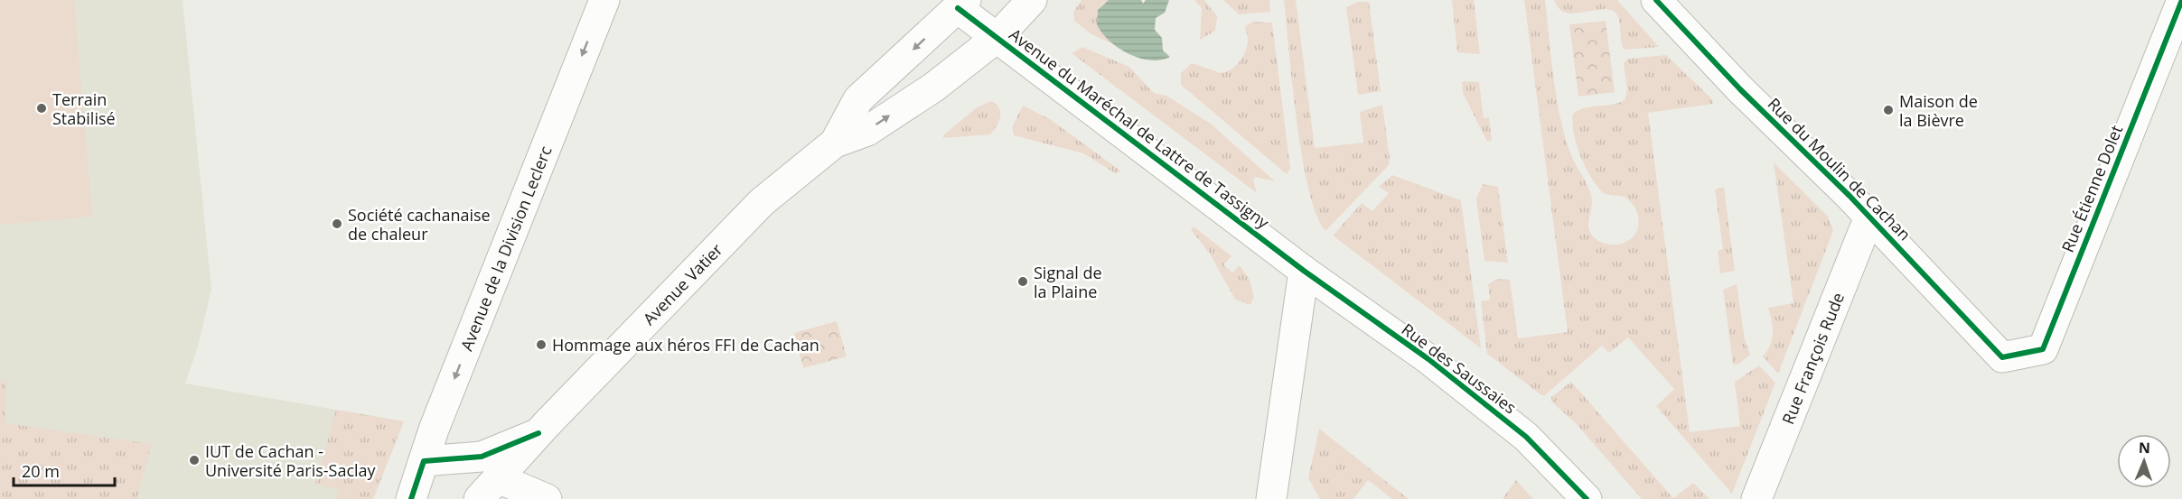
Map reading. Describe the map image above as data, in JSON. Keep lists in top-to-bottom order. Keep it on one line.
{"streets":{"street":["Avenue du Maréchal de Lattre de Tassigny","Rue du Moulin de Cachan","Rue Étienne Dolet","Avenue de la Division Leclerc","Avenue Vatier","Rue François Rude","Rue des Saussaies"]},"crossings":[["Avenue du Maréchal de Lattre de Tassigny","Avenue Vatier"],["Avenue du Maréchal de Lattre de Tassigny","Rue des Saussaies"],["Rue du Moulin de Cachan","Rue Étienne Dolet"],["Rue du Moulin de Cachan","Rue François Rude"],["Avenue de la Division Leclerc","Avenue Vatier"]],"one_way":["Avenue de la Division Leclerc"],"places":["Terrain Stabilisé","Maison de la Bièvre","Société cachanaise de chaleur","Signal de la Plaine","Hommage aux héros FFI de Cachan","IUT de Cachan - Université Paris-Saclay"],"scale_bar":"20 m","north":"top"}
